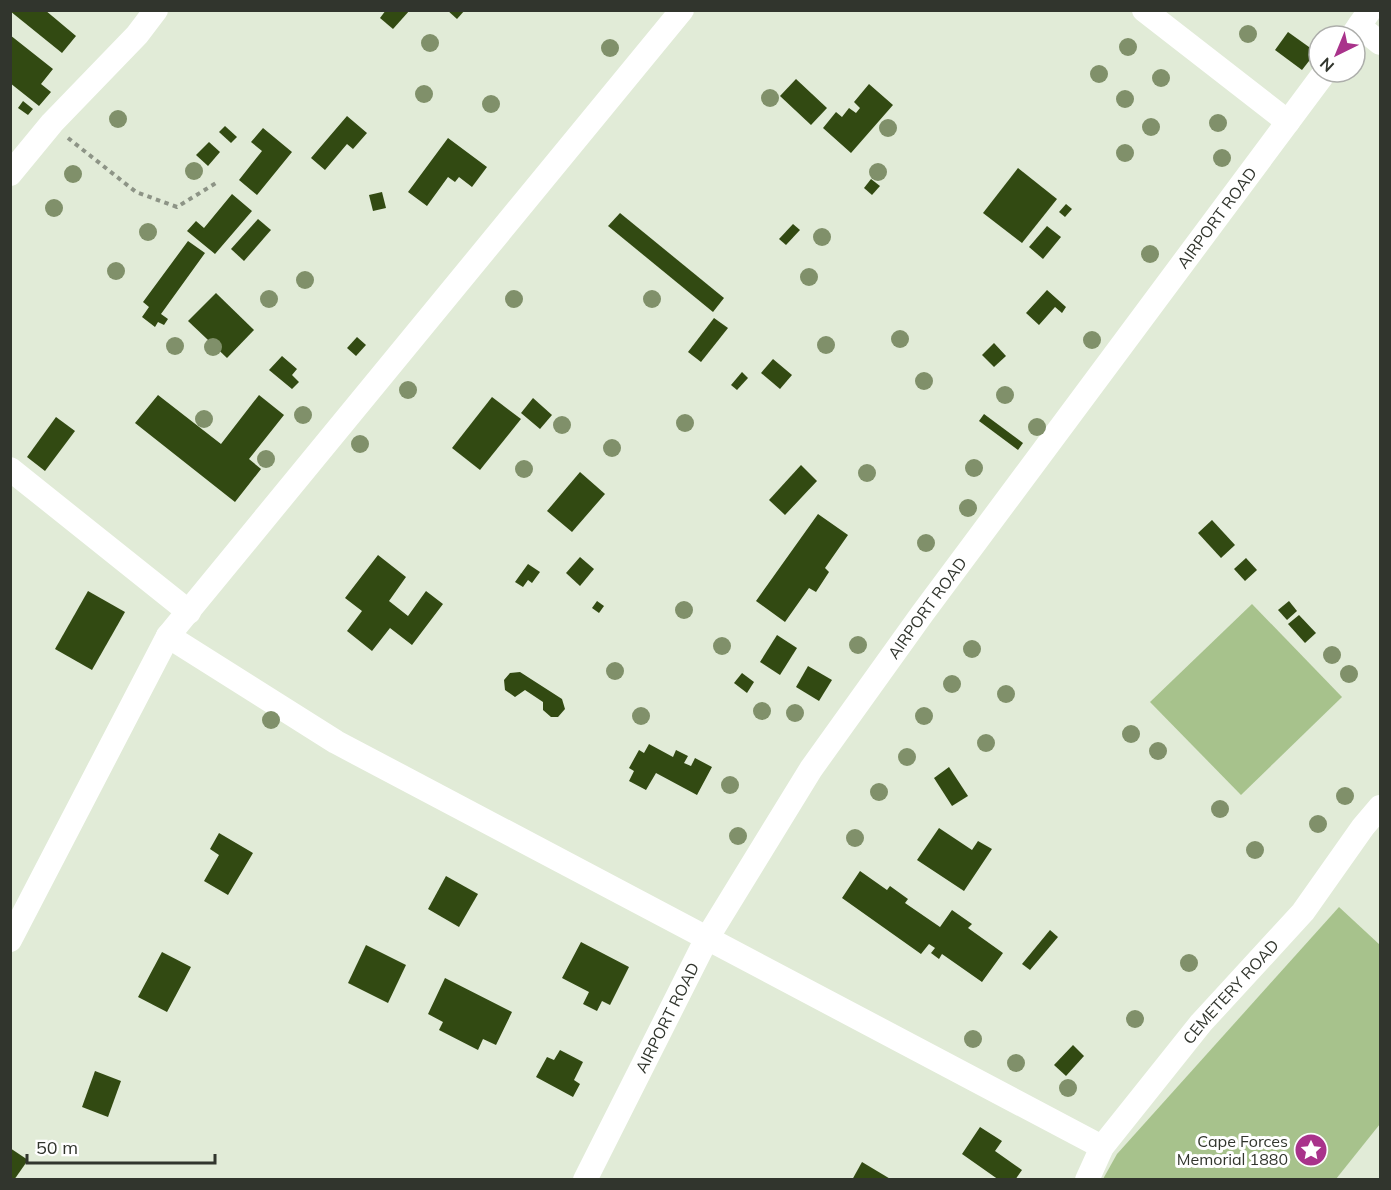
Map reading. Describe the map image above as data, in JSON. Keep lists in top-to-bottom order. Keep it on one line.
{"streets":{"street":["AIRPORT ROAD","CEMETERY ROAD"]},"places":{"place":["Cape Forces Memorial 1880"]},"scale_bar":"50 m","north":"bottom left"}
